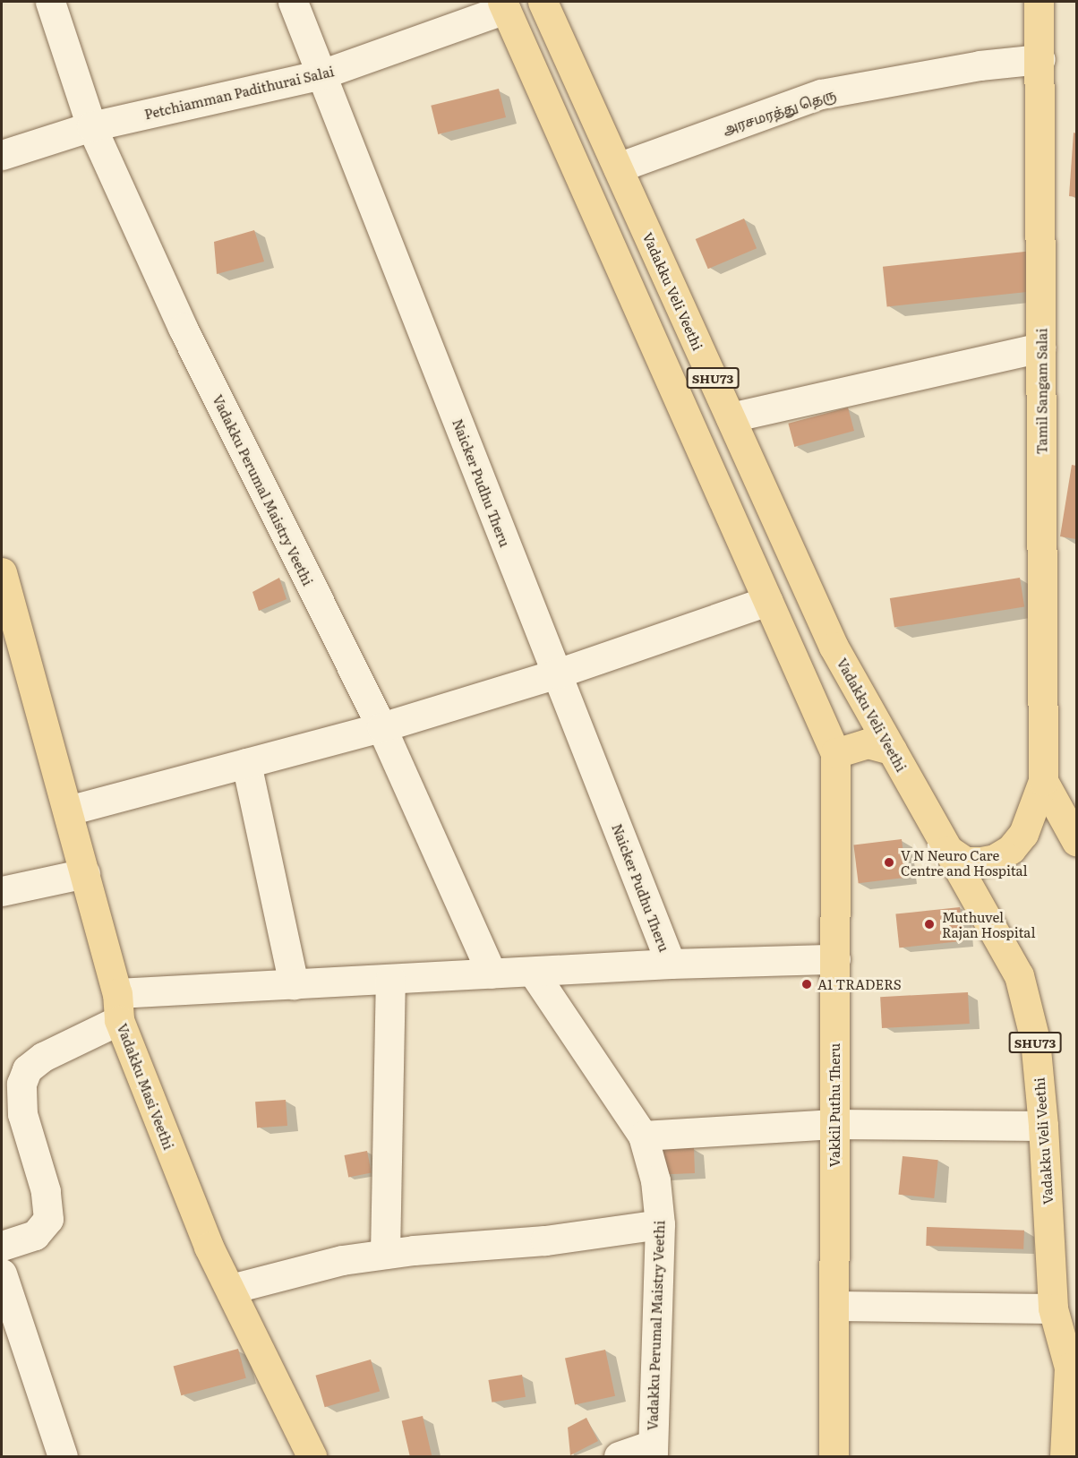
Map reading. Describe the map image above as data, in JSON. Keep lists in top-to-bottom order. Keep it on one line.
{"streets":{"main road":["Vadakku Veli Veethi","SHU73","Tamil Sangam Salai","Vadakku Masi Veethi","Vakkil Puthu Theru"],"street":["Petchiamman Padithurai Salai","அரசமரத்து தெரு","Naicker Pudhu Theru","Vadakku Perumal Maistry Veethi"]},"crossings":[["Petchiamman Padithurai Salai","SHU73"],["Petchiamman Padithurai Salai","Naicker Pudhu Theru"],["Petchiamman Padithurai Salai","Vadakku Perumal Maistry Veethi"],["அரசமரத்து தெரு","Vadakku Veli Veethi"],["அரசமரத்து தெரு","Tamil Sangam Salai"],["SHU73","Vakkil Puthu Theru"]],"places":["V N Neuro Care Centre and Hospital","Muthuvel Rajan Hospital","A1 TRADERS"]}
